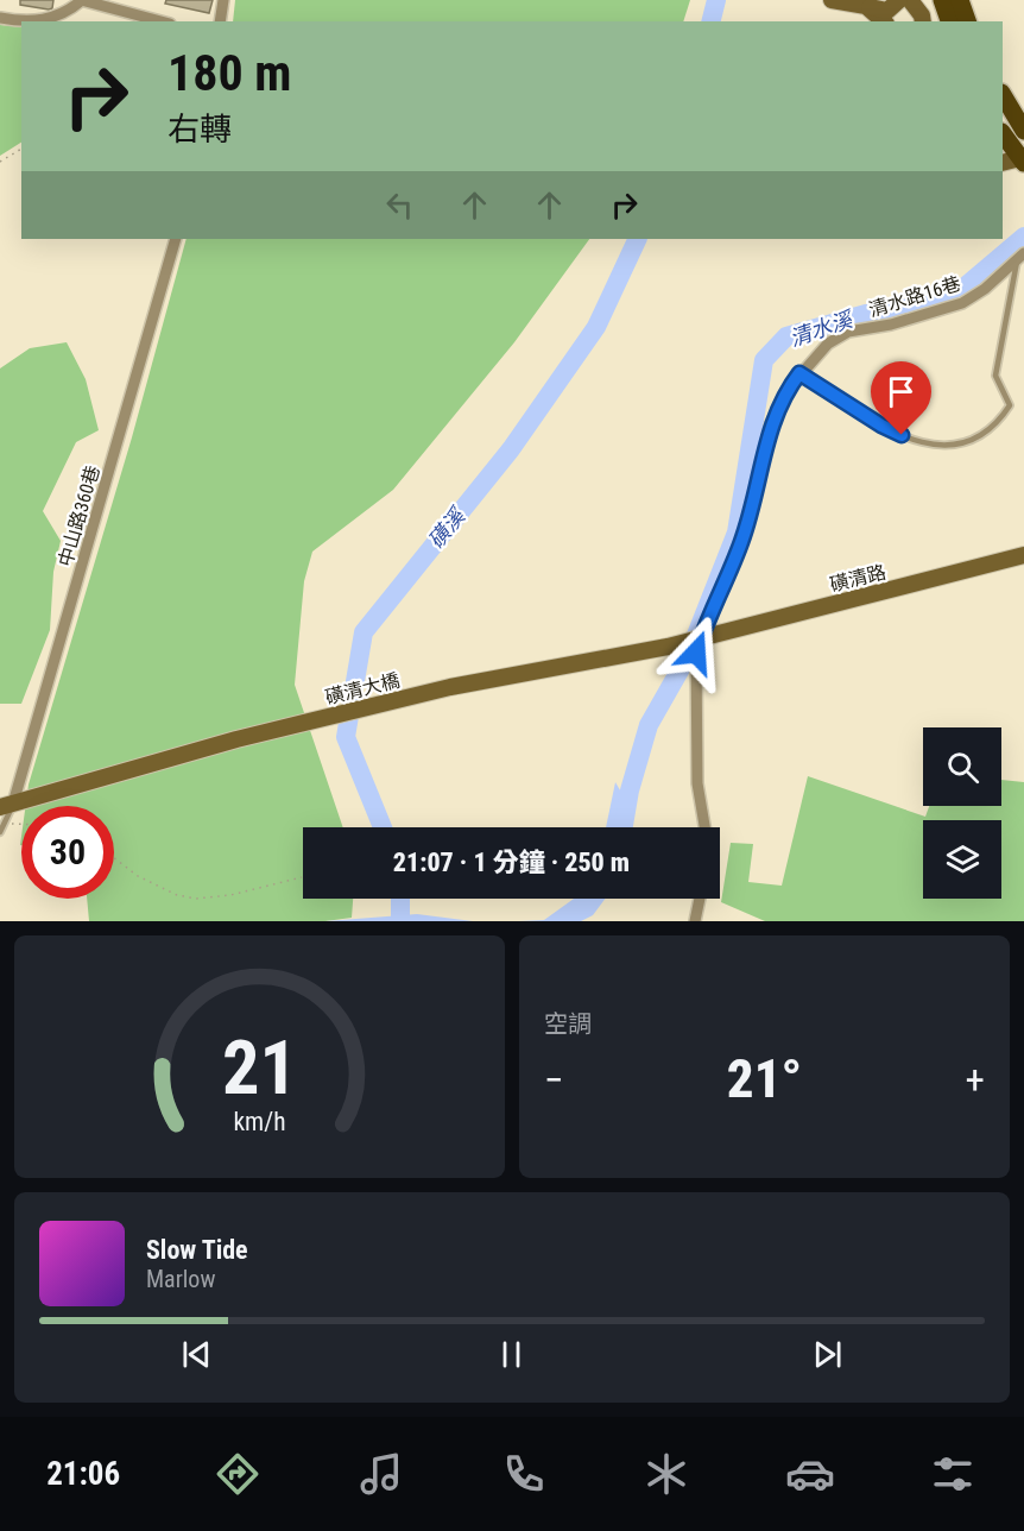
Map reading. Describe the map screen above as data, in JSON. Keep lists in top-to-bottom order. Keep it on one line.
{"streets":{"street":["清水路16巷","中山路360巷","磺清路","磺清大橋"]},"crossings":[["清水路16巷","磺清路"],["清水路16巷","磺清大橋"],["中山路360巷","磺清大橋"],["磺清路","磺清大橋"]],"water":["清水溪","磺溪"],"page":{"turn":["180 m","右轉"],"limit":"30","trip":"21:07 · 1 分鐘 · 250 m","tile":"空調","heat":["−","21°","+"],"song":["Slow Tide","Marlow"],"tabs":"21:06","gauge":["21","km/h"]}}
